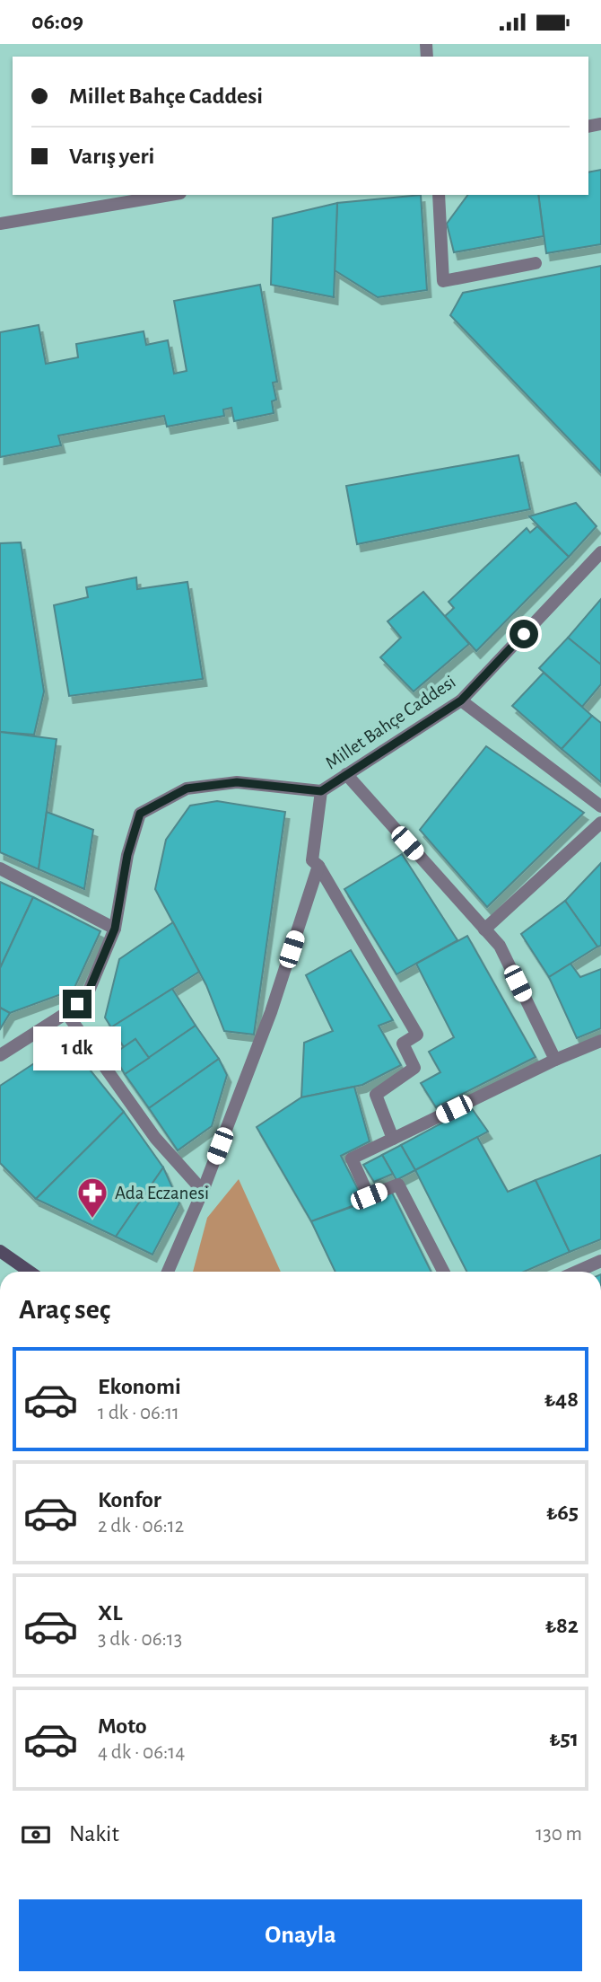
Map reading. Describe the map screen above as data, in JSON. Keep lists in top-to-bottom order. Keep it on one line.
{"streets":{"street":["Millet Bahçe Caddesi"]},"places":{"pharmacy":["Ada Eczanesi"]},"page":{"status":"06:09","banner":["Millet Bahçe Caddesi","Varış yeri"],"bubble":"1 dk","heading":"Araç seç","list":[{"name":"Ekonomi","note":"1 dk · 06:11","value":"₺48"},{"name":"Konfor","note":"2 dk · 06:12","value":"₺65"},{"name":"XL","note":"3 dk · 06:13","value":"₺82"},{"name":"Moto","note":"4 dk · 06:14","value":"₺51"}],"pay":["Nakit","130 m"],"buttons":"Onayla"}}
